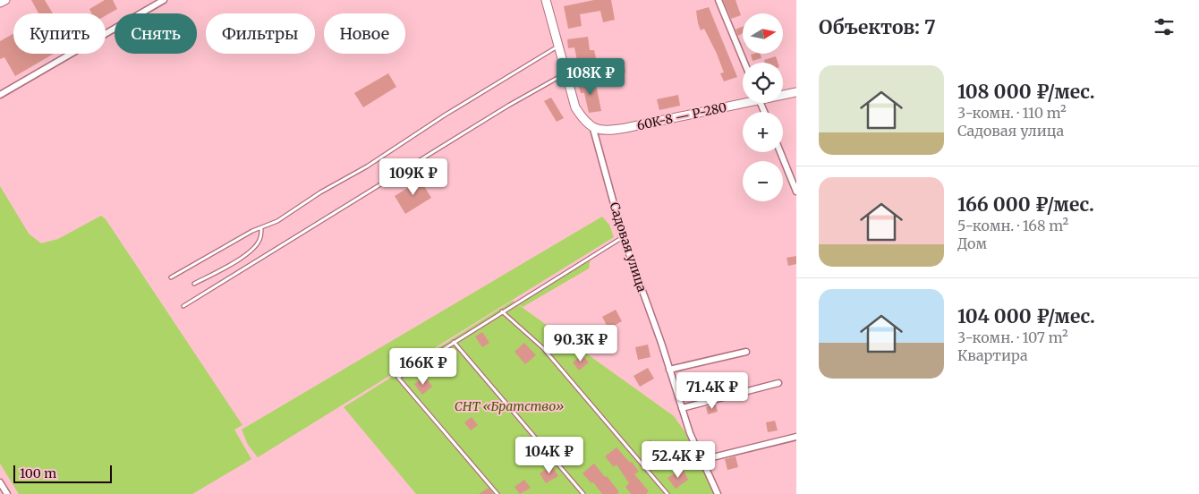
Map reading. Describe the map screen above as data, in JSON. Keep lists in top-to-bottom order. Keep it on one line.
{"streets":{"street":["60К-8 — Р-280","Садовая улица"]},"crossings":[["60К-8 — Р-280","Садовая улица"]],"parks":["СНТ «Братство»"],"scale_bar":"100 m","north":"right","page":{"heading":"Объектов: 7","map_buttons":["+","−"],"chip":["Купить","Снять","Фильтры","Новое"],"list":[{"name":"108 000 ₽/мес.","note":"3-комн. · 110 m² · Садовая улица"},{"name":"166 000 ₽/мес.","note":"5-комн. · 168 m² · Дом"},{"name":"104 000 ₽/мес.","note":"3-комн. · 107 m² · Квартира"}],"price":["108K ₽","109K ₽","90.3K ₽","166K ₽","71.4K ₽","104K ₽","52.4K ₽"],"scale":"100 m"}}
